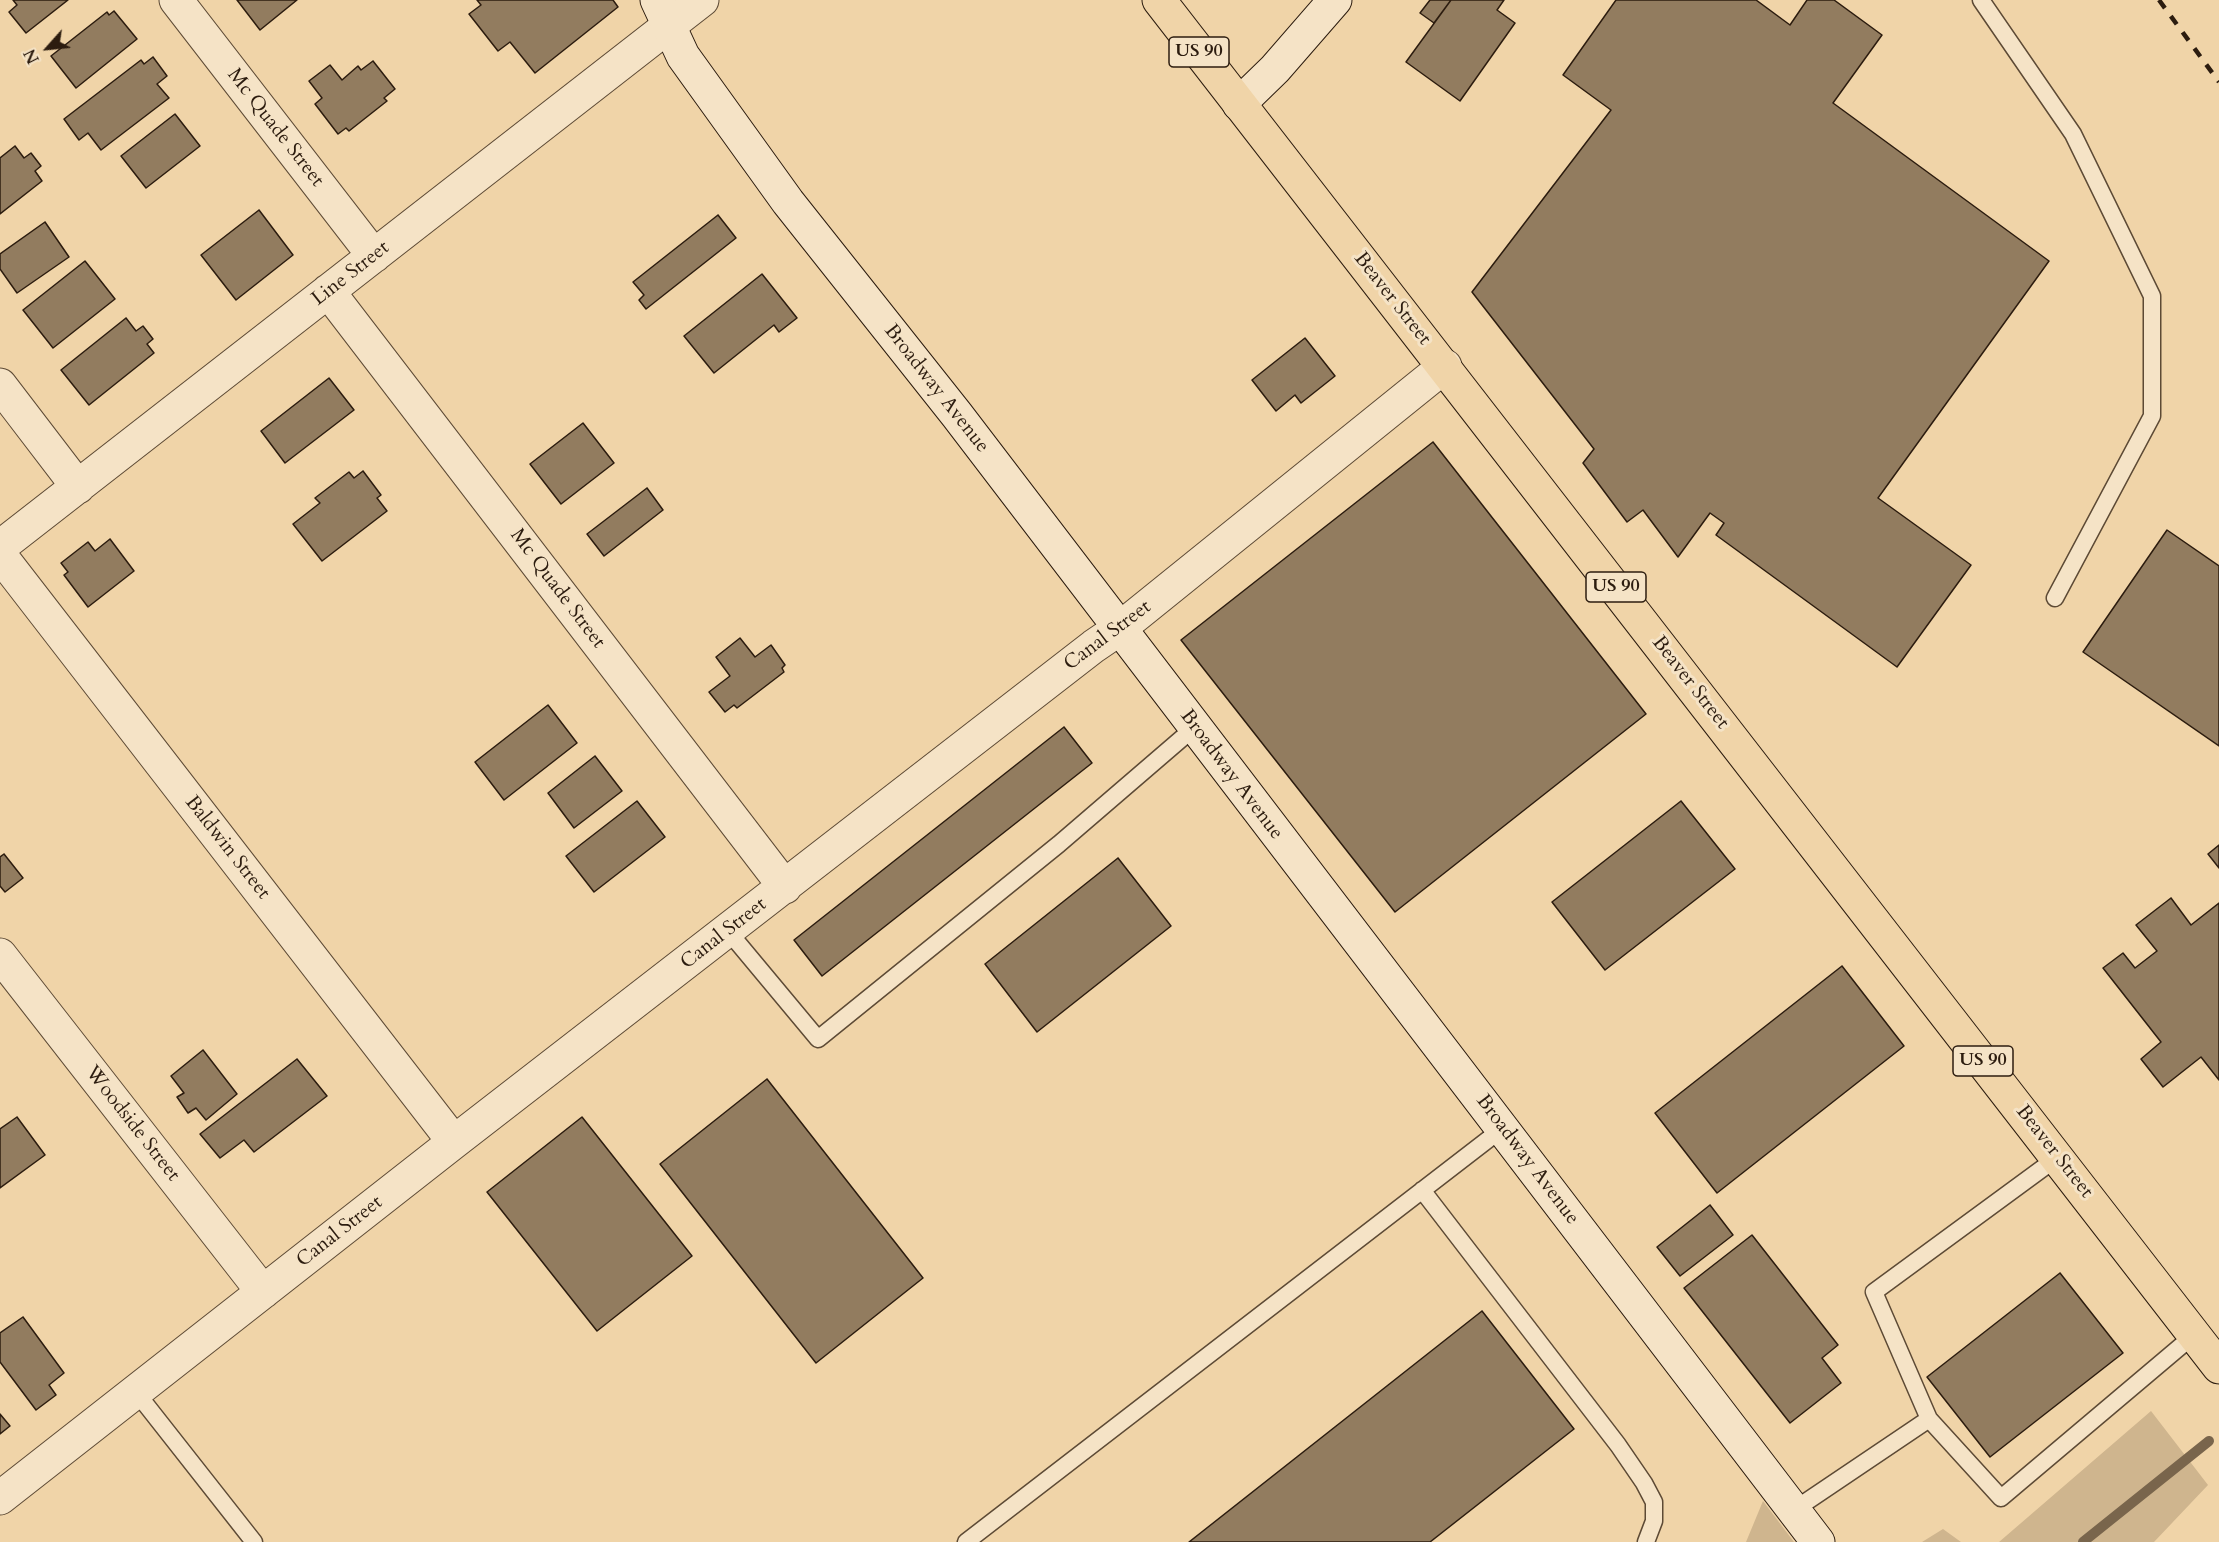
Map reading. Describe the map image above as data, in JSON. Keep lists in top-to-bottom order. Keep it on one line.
{"streets":{"main road":["US 90","Beaver Street"],"street":["Mc Quade Street","Line Street","Broadway Avenue","Canal Street","Baldwin Street","Woodside Street"]},"crossings":[["Mc Quade Street","Line Street"],["Mc Quade Street","Canal Street"],["Line Street","Broadway Avenue"],["Beaver Street","Canal Street"],["Broadway Avenue","Canal Street"],["Canal Street","Baldwin Street"],["Canal Street","Woodside Street"]],"north":"bottom left"}
